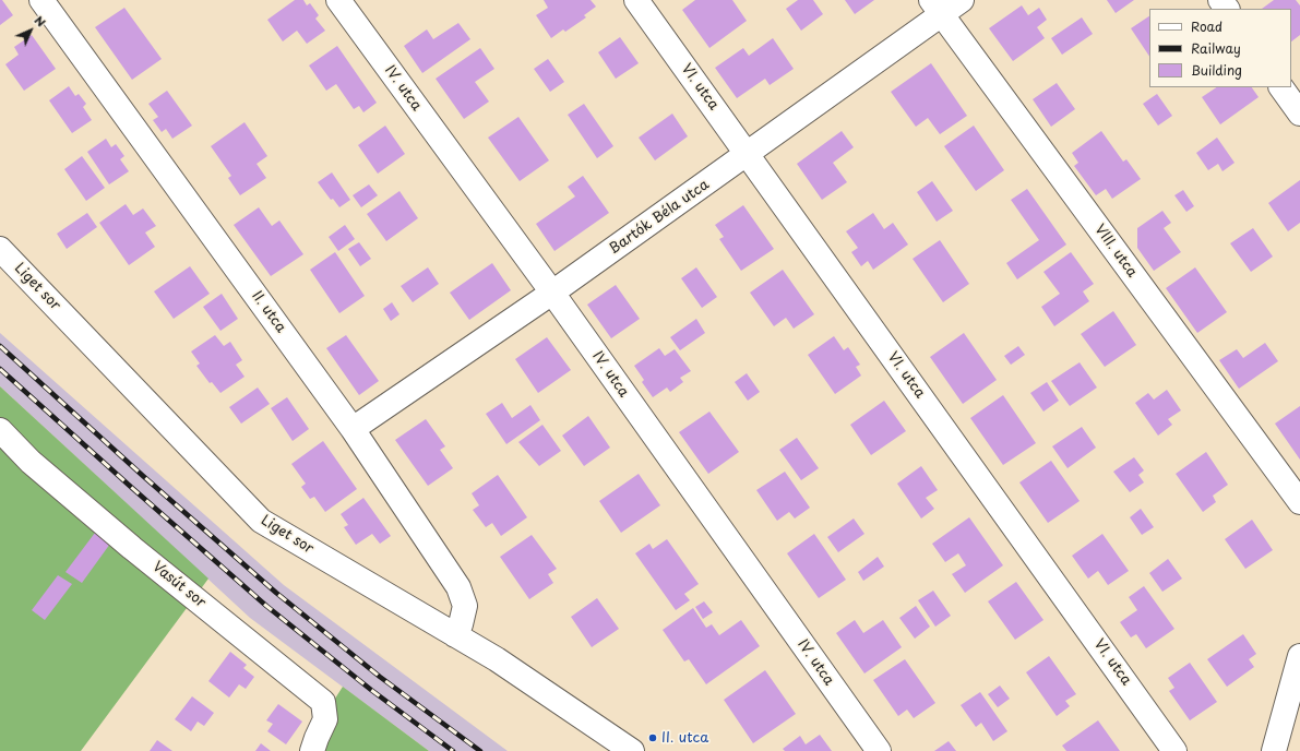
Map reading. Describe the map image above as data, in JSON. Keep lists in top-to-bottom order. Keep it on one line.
{"streets":{"street":["VI. utca","IV. utca","Bartók Béla utca","VIII. utca","Liget sor","II. utca","Vasút sor"]},"crossings":[["VI. utca","Bartók Béla utca"],["IV. utca","Bartók Béla utca"],["Bartók Béla utca","VIII. utca"],["Bartók Béla utca","II. utca"],["Liget sor","II. utca"]],"places":["II. utca"],"legend":["Road","Railway","Building"],"north":"top right"}
